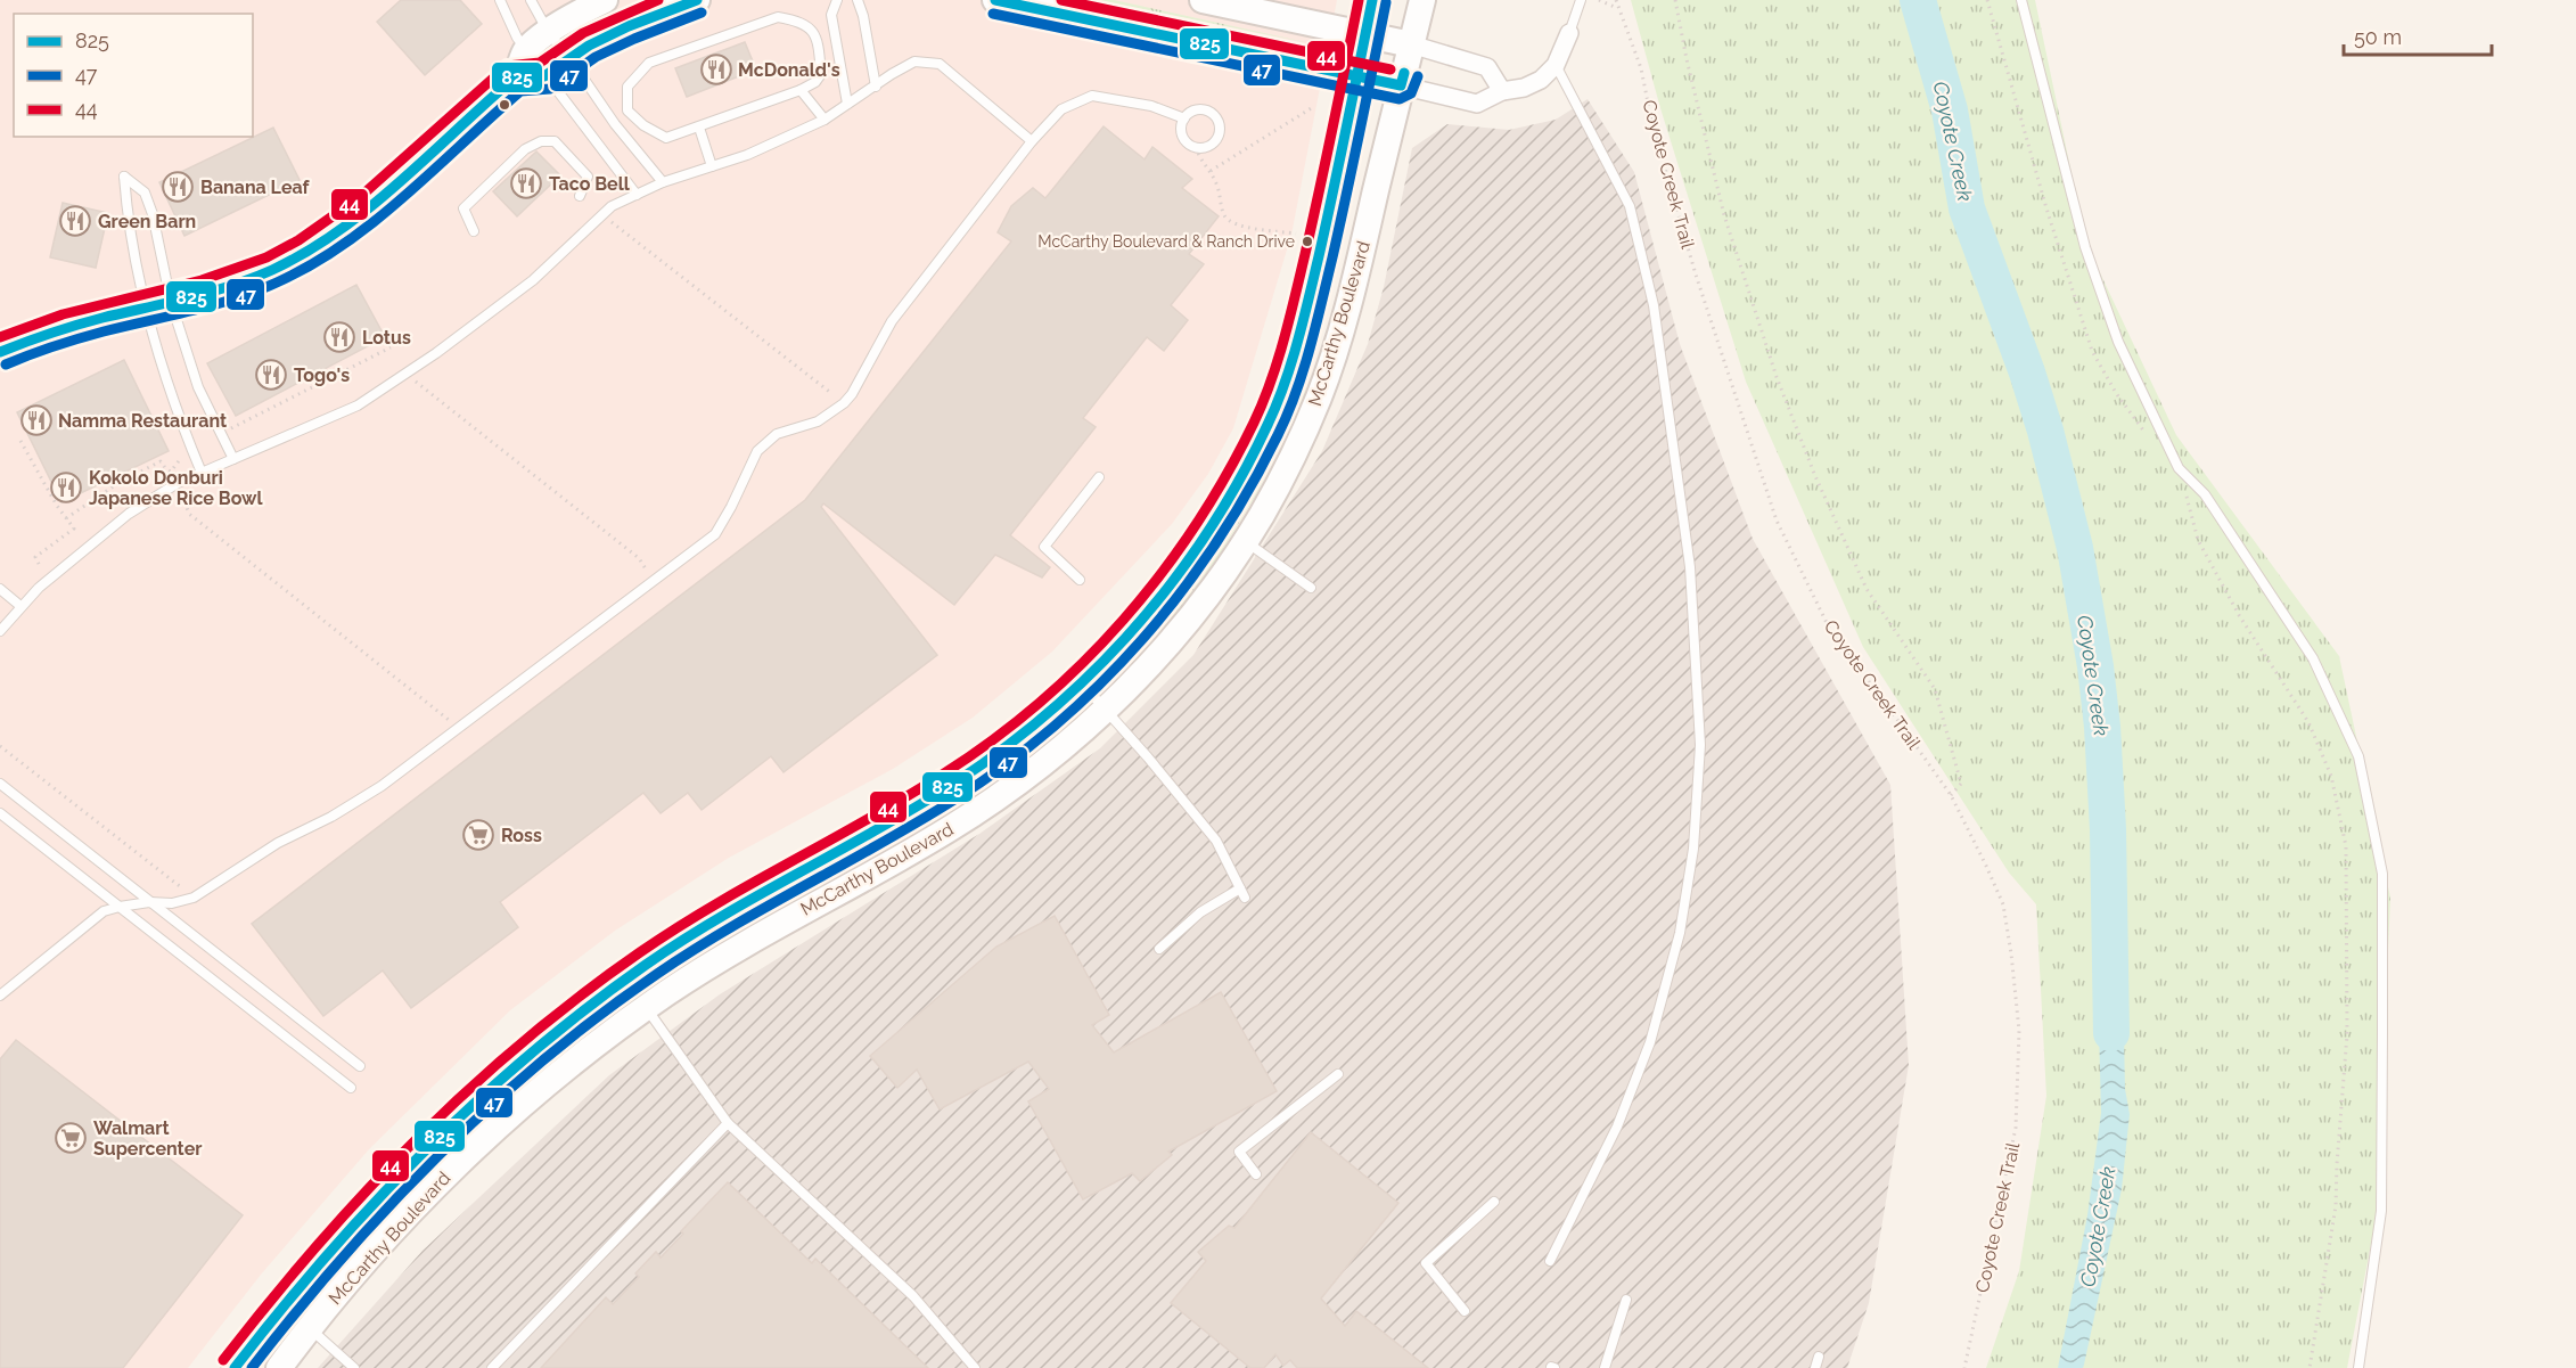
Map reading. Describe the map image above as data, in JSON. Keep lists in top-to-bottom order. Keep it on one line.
{"streets":{"main road":["McCarthy Boulevard"],"path":["Coyote Creek Trail"]},"water":["Coyote Creek"],"places":{"restaurant":["McDonald's","Taco Bell","Banana Leaf","Green Barn","Lotus","Togo's","Namma Restaurant","Kokolo Donburi Japanese Rice Bowl"],"other":["McCarthy Boulevard & Ranch Drive"],"supermarket":["Ross","Walmart Supercenter"]},"lines":["transit line 825","transit line 44","transit line 47"],"legend":["825","47","44"],"scale_bar":"50 m"}
